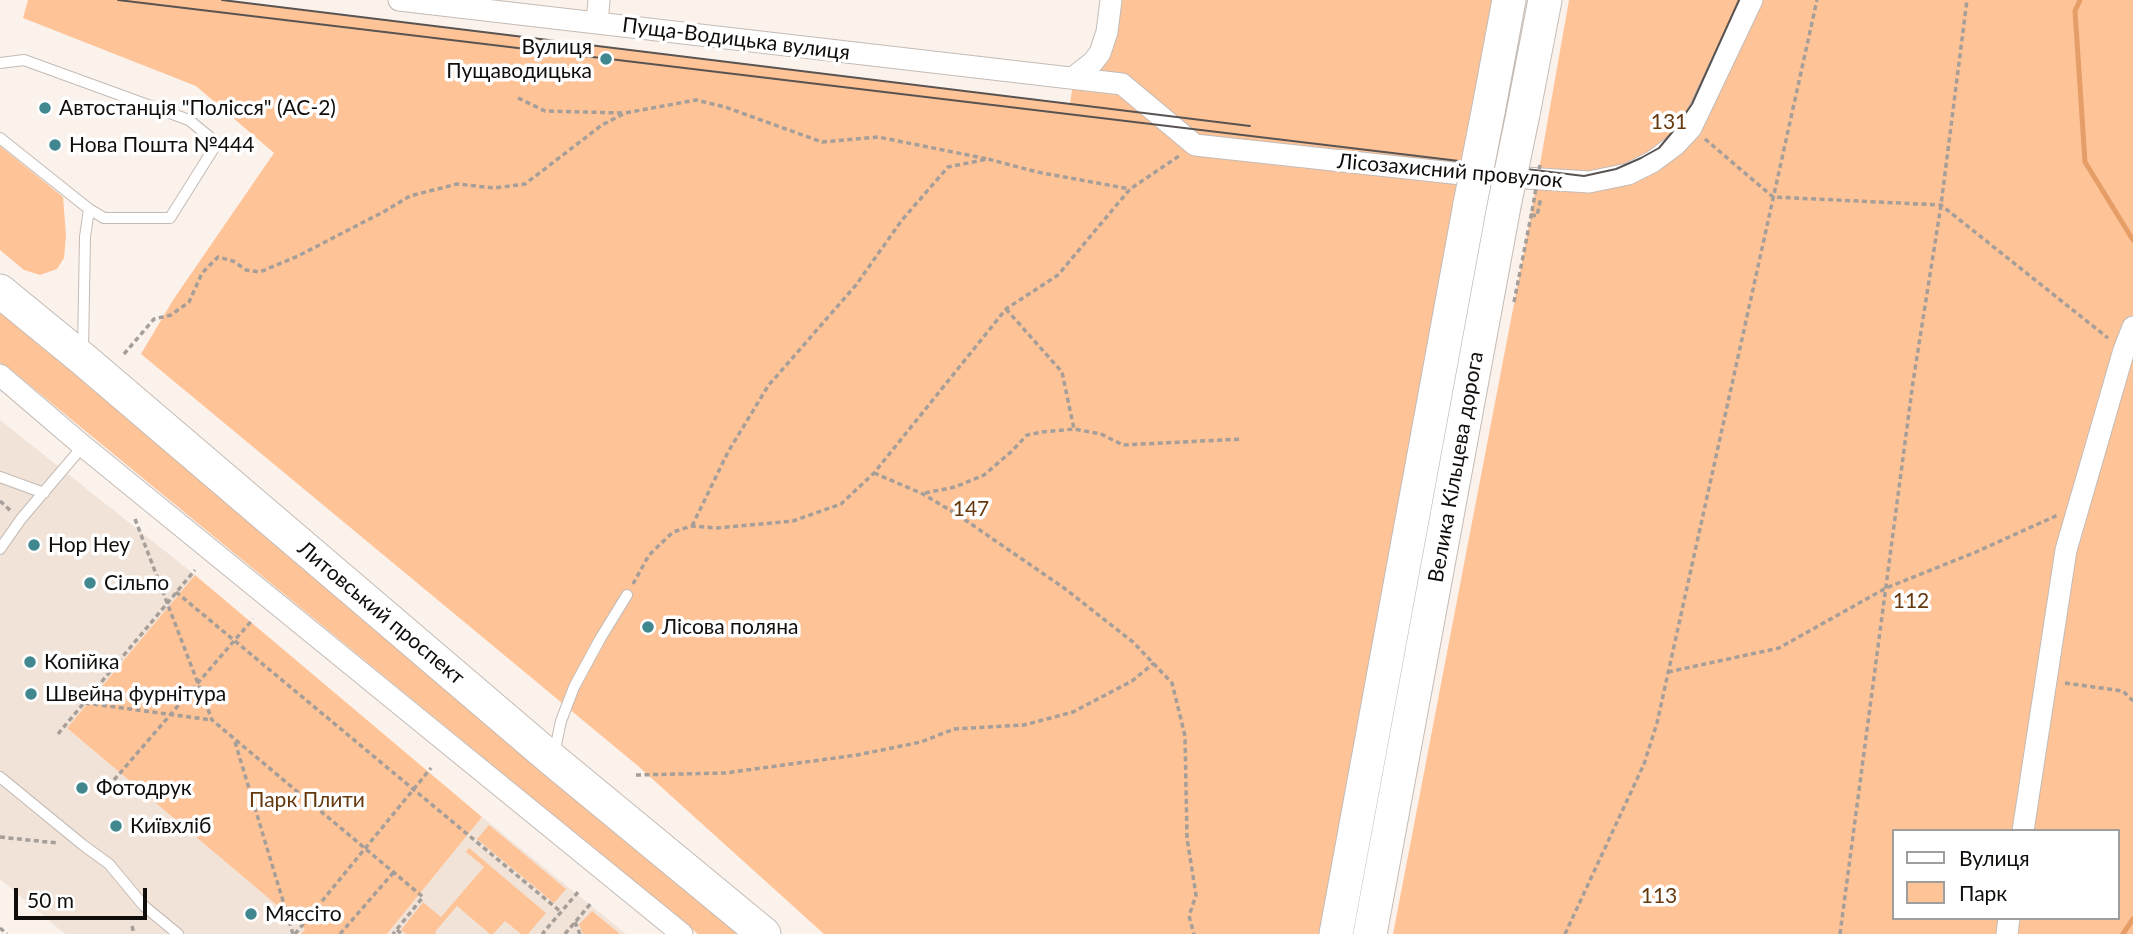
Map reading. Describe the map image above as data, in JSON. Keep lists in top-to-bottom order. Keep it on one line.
{"streets":{"main road":["Велика Кільцева дорога","Литовський проспект"],"street":["Пуща-Водицька вулиця","Лісозахисний провулок"]},"parks":["131","147","112","Парк Плити","113"],"places":["Вулиця Пущаводицька","Автостанція \"Полісся\" (АС-2)","Нова Пошта №444","Hop Hey","Сільпо","Лісова поляна","Копійка","Швейна фурнітура","Фотодрук","Київхліб","Мяссіто"],"legend":["Вулиця","Парк"],"scale_bar":"50 m"}
